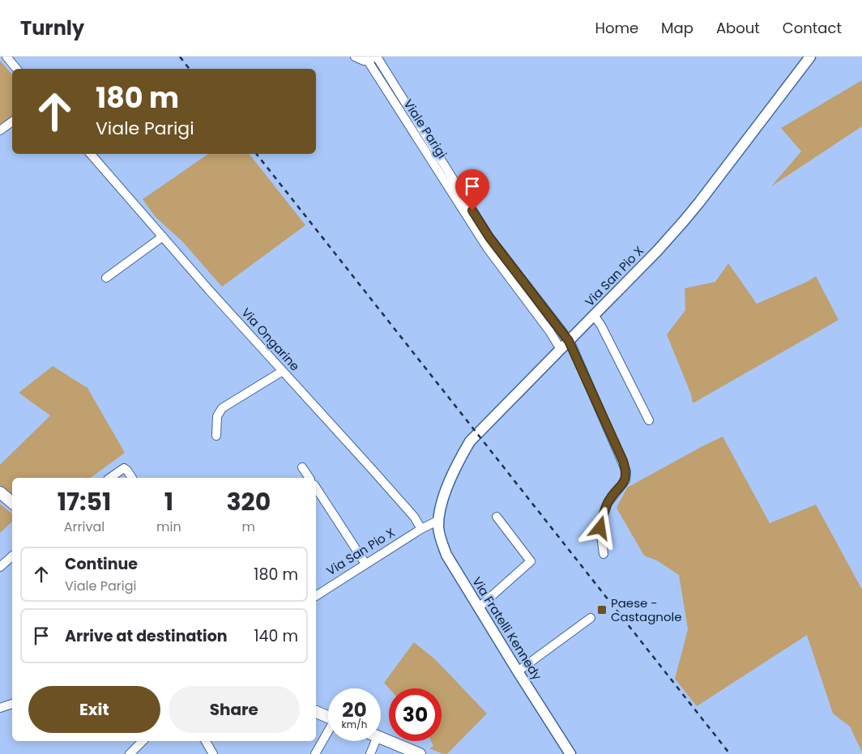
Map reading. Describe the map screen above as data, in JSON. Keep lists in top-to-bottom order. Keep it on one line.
{"streets":{"street":["Viale Parigi","Via San Pio X","Via Ongarine","Via Fratelli Kennedy"]},"crossings":[["Viale Parigi","Via San Pio X"],["Via San Pio X","Via Ongarine"],["Via San Pio X","Via Fratelli Kennedy"]],"places":{"transit":["Paese - Castagnole"]},"page":{"header":"Turnly","nav":["Home","Map","About","Contact"],"turn":["180 m","Viale Parigi"],"eta":["17:51","Arrival","1","min","320","m"],"list":[{"name":"Continue","note":"Viale Parigi","value":"180 m"},{"name":"Arrive at destination","value":"140 m"}],"buttons":["Exit","Share"],"speed":"20 km/h","limit":"30"}}
